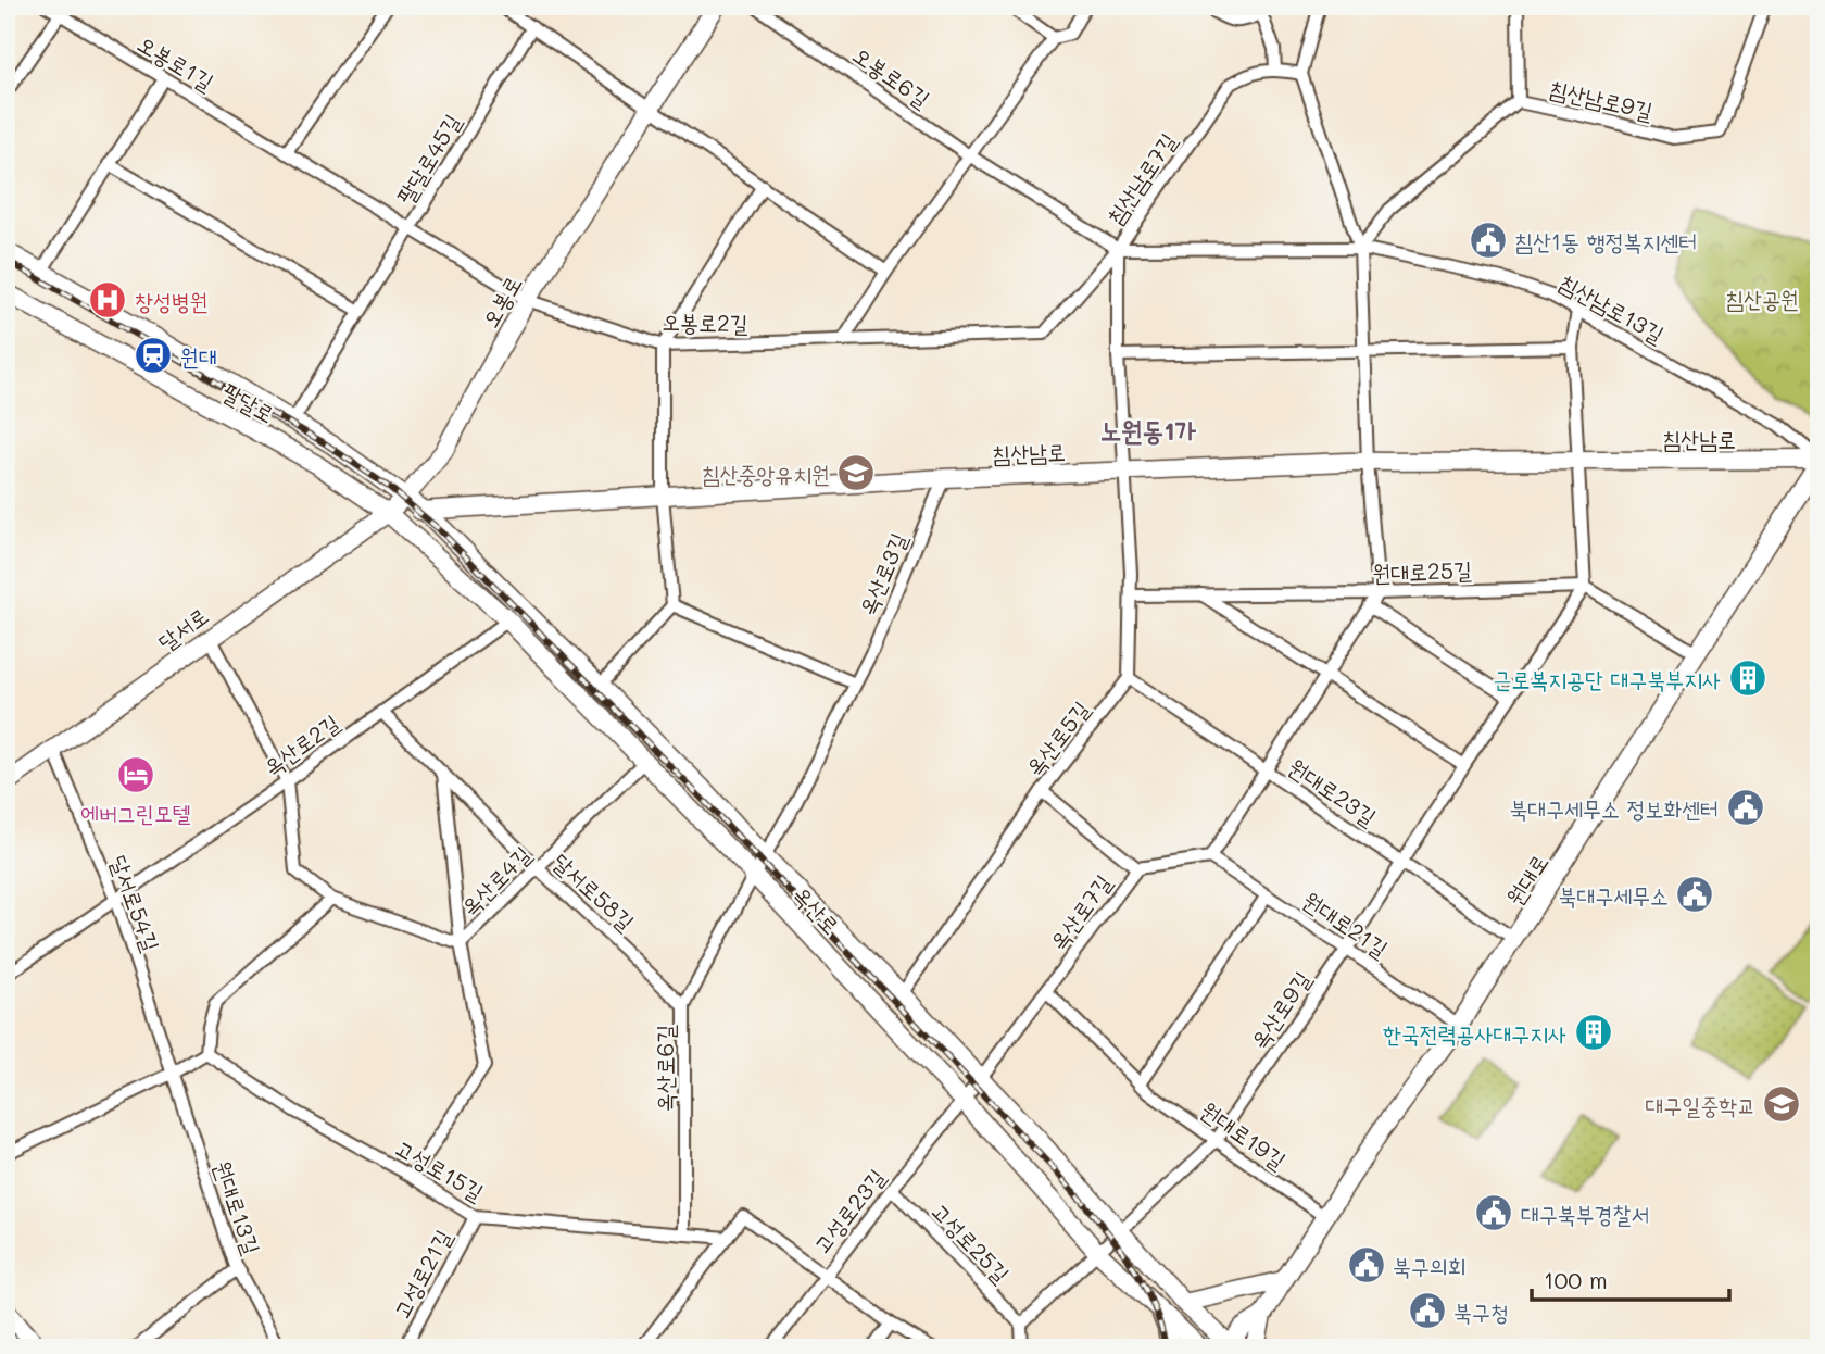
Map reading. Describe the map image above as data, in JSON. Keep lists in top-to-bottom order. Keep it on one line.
{"streets":{"main road":["오봉로","팔달로","침산남로","달서로","원대로","옥산로"],"street":["오봉로1길","오봉로6길","침산남로9길","팔달로45길","침산남로7길","침산남로13길","오봉로2길","원대로25길","옥산로3길","옥산로5길","옥산로2길","원대로23길","옥산로4길","달서로58길","달서로54길","옥산로7길","원대로21길","옥산로9길","옥산로6길","원대로19길","고성로15길","원대로13길","고성로23길","고성로25길","고성로21길"]},"crossings":[["오봉로1길","팔달로45길"],["오봉로1길","오봉로"],["오봉로1길","오봉로2길"],["오봉로6길","침산남로7길"],["오봉로6길","침산남로13길"],["오봉로6길","오봉로2길"],["침산남로9길","침산남로13길"],["침산남로7길","침산남로13길"],["침산남로7길","오봉로2길"],["침산남로7길","침산남로"],["오봉로","오봉로2길"],["오봉로","팔달로"],["오봉로","침산남로"],["오봉로","달서로"],["오봉로","옥산로"],["침산남로13길","오봉로2길"],["침산남로13길","침산남로"],["침산남로13길","원대로"],["팔달로","침산남로"],["팔달로","달서로"],["팔달로","옥산로"],["침산남로","옥산로3길"],["침산남로","달서로"],["침산남로","원대로"],["침산남로","옥산로"],["원대로25길","옥산로9길"],["옥산로3길","옥산로"],["옥산로3길","옥산로6길"],["달서로","달서로54길"],["달서로","옥산로"],["옥산로5길","원대로23길"],["옥산로2길","달서로58길"],["옥산로2길","달서로54길"],["옥산로2길","옥산로"],["원대로23길","원대로"],["원대로23길","옥산로9길"],["원대로","원대로21길"],["원대로","원대로19길"],["옥산로4길","달서로58길"],["옥산로4길","옥산로"],["옥산로4길","고성로15길"],["달서로58길","옥산로6길"],["달서로54길","원대로13길"],["옥산로","옥산로7길"],["옥산로","옥산로9길"],["옥산로","옥산로6길"],["옥산로","고성로23길"],["옥산로7길","원대로21길"],["옥산로7길","원대로19길"],["옥산로7길","고성로23길"],["원대로21길","옥산로9길"],["옥산로9길","원대로19길"],["옥산로6길","고성로15길"],["고성로15길","고성로21길"],["고성로23길","고성로25길"]],"districts":["노원동1가"],"parks":["침산공원"],"places":{"public building":["침산1동 행정복지센터","북대구세무소 정보화센터","북대구세무소","대구북부경찰서","북구의회","북구청"],"hospital":["창성병원"],"station":["원대"],"school or university":["침산중앙유치원","대구일중학교"],"building":["근로복지공단 대구북부지사","한국전력공사대구지사"],"hotel":["에버그린모텔"]},"scale_bar":"100 m"}
